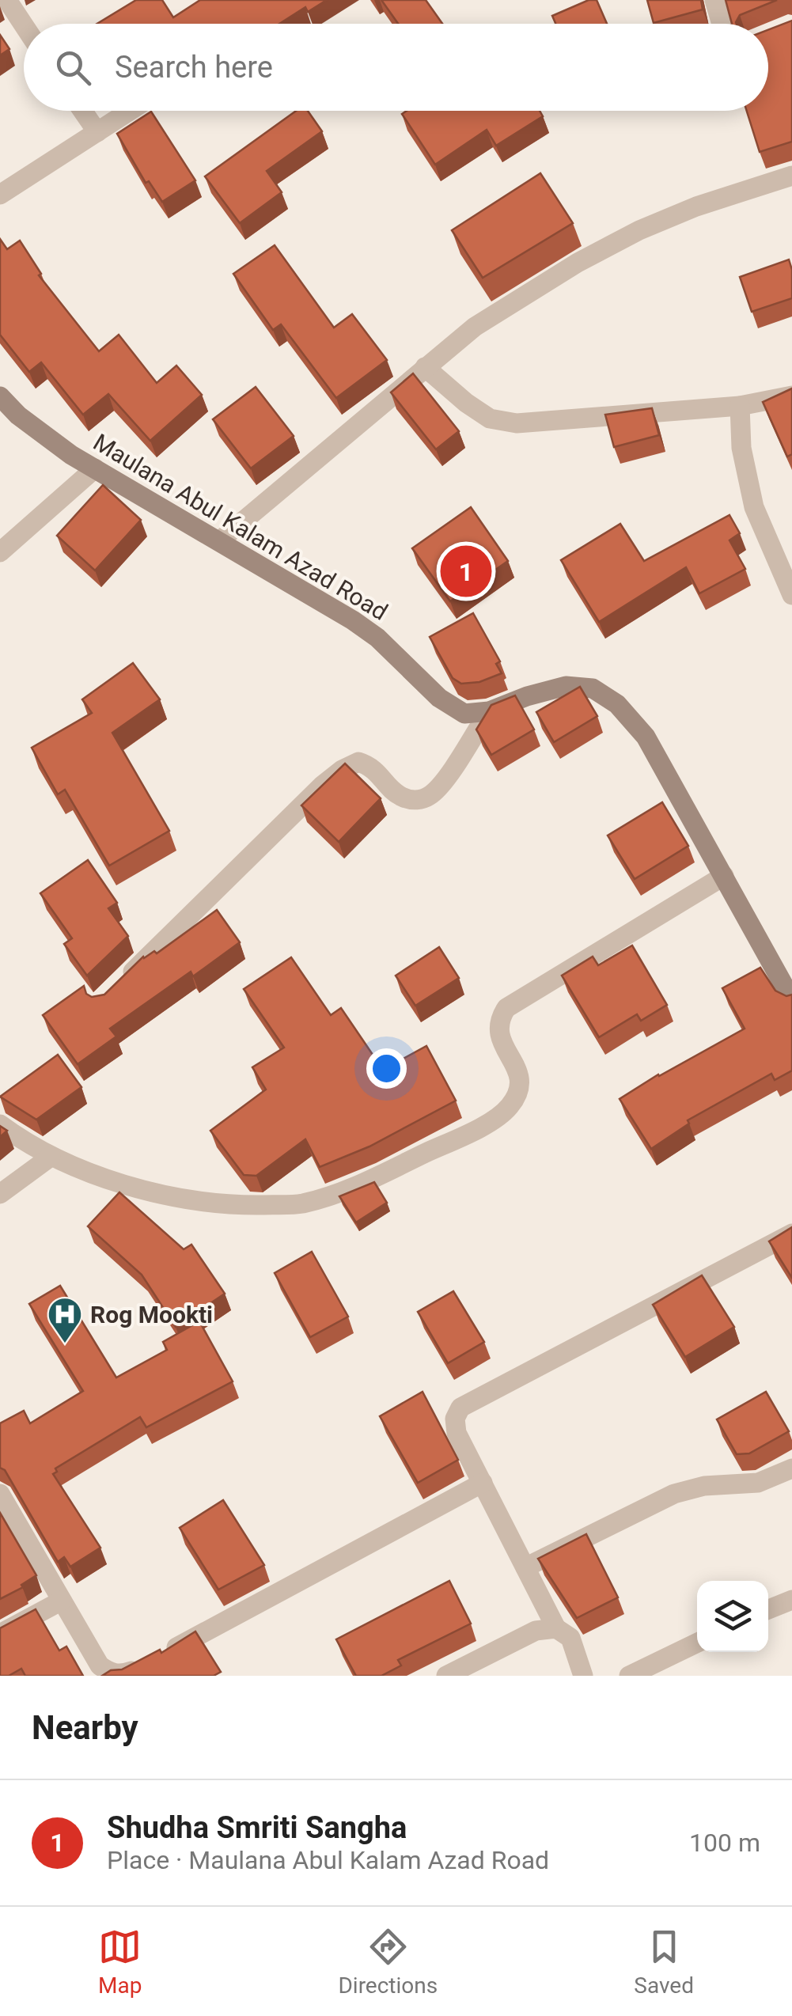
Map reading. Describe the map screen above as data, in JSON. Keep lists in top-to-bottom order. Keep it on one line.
{"streets":{"street":["Maulana Abul Kalam Azad Road"]},"places":{"hospital":["Rog Mookti"]},"page":{"search":"Search here","pins":"1","heading":"Nearby","list":[{"mark":"1","name":"Shudha Smriti Sangha","note":"Place · Maulana Abul Kalam Azad Road","value":"100 m"}],"nav":["Map","Directions","Saved"]}}
